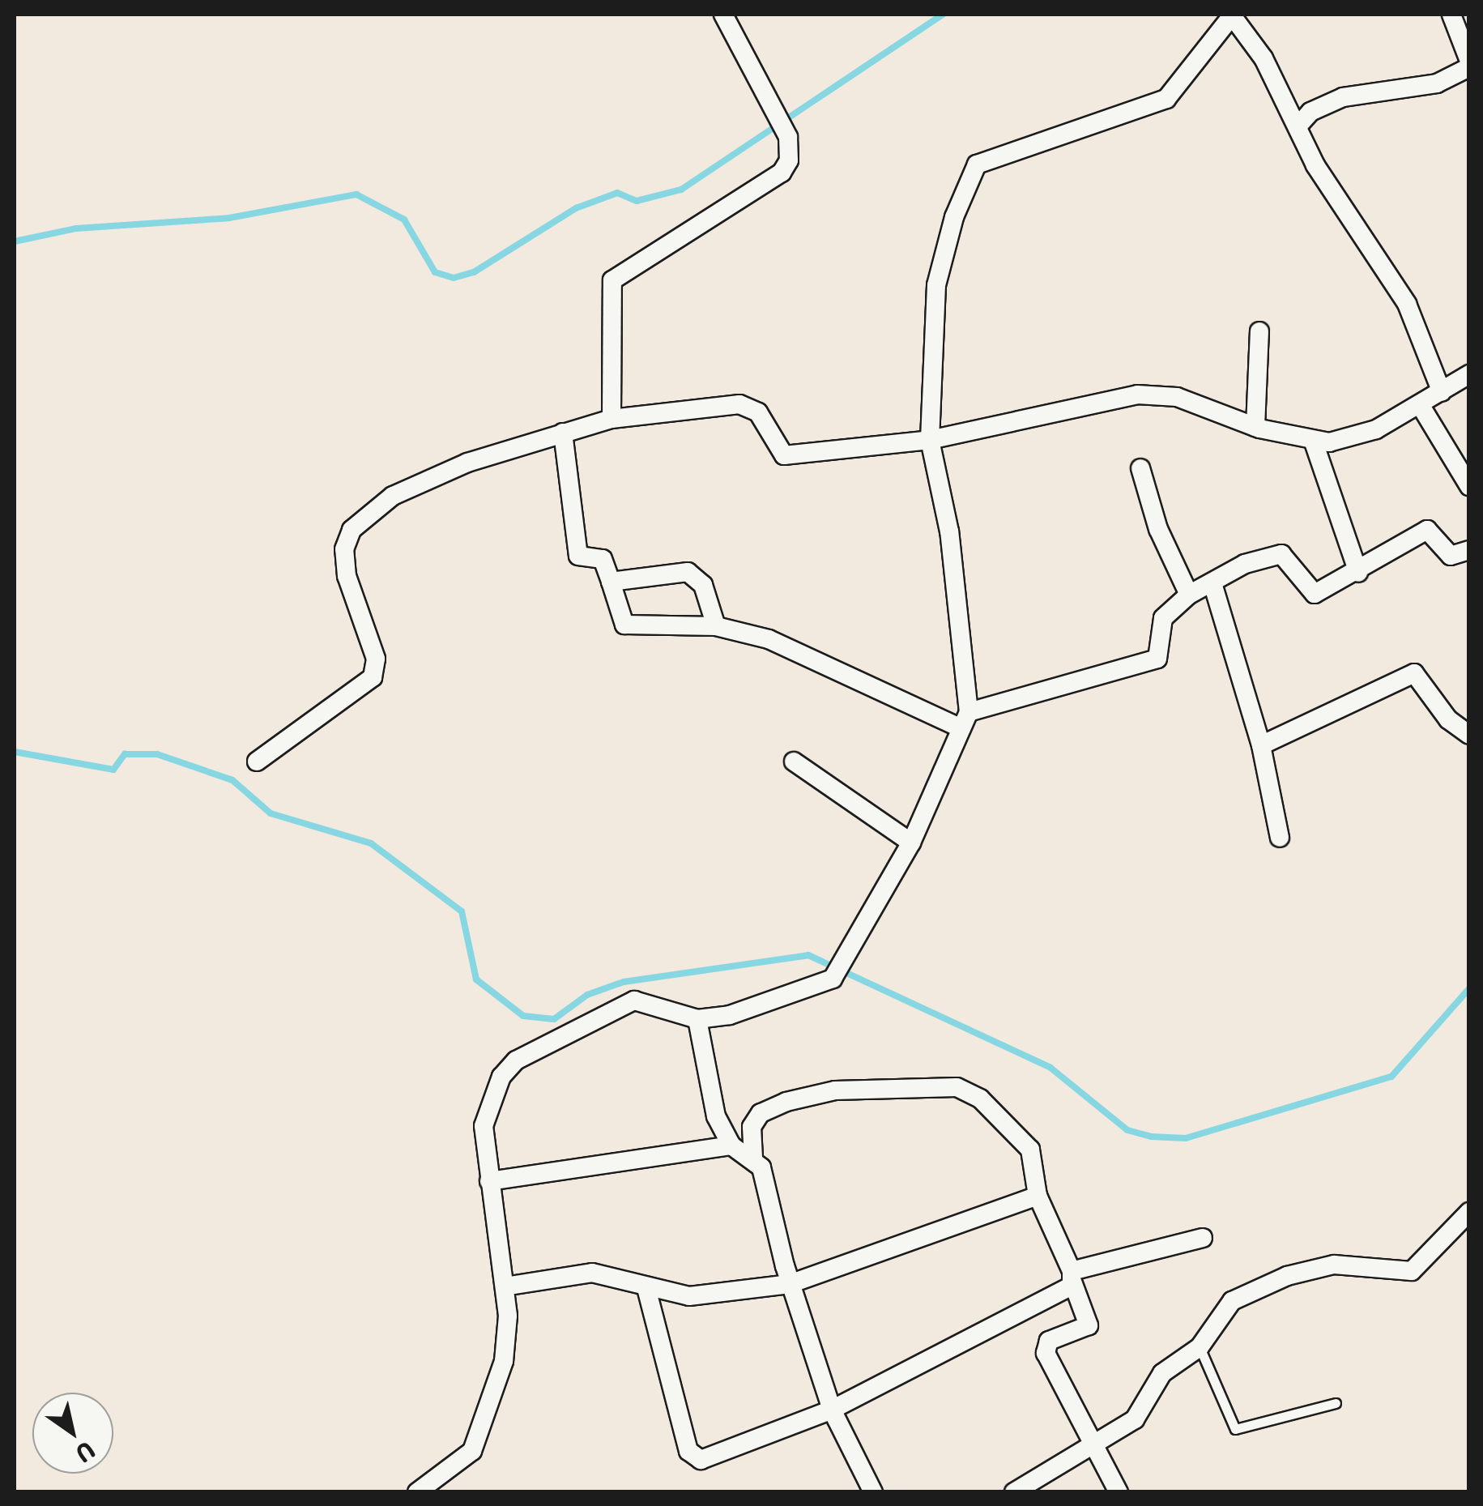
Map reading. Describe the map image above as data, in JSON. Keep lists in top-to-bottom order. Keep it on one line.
{"north":"bottom right"}
